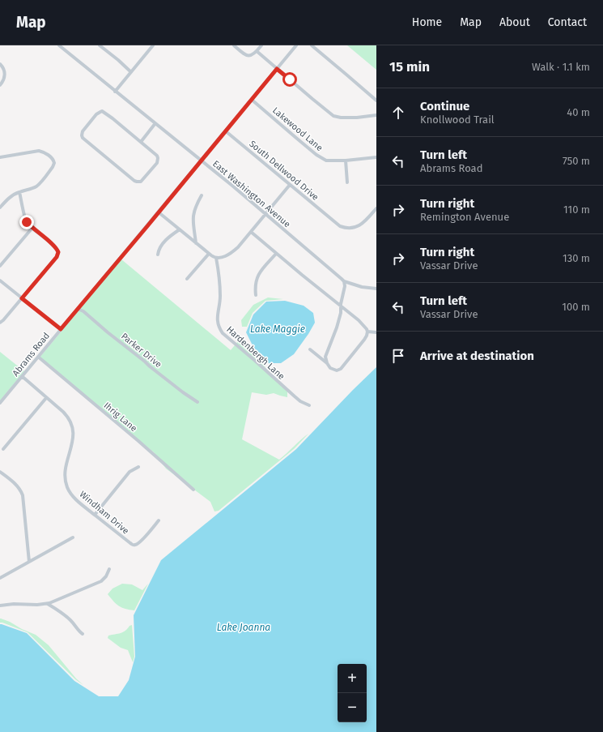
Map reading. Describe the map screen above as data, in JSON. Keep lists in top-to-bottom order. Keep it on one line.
{"streets":{"street":["Lakewood Lane","South Dellwood Drive","East Washington Avenue","Parker Drive","Hardenbergh Lane","Abrams Road","Ihrig Lane","Windham Drive"]},"crossings":[["Lakewood Lane","Abrams Road"],["South Dellwood Drive","Abrams Road"],["East Washington Avenue","Abrams Road"],["Parker Drive","Abrams Road"],["Abrams Road","Ihrig Lane"],["Abrams Road","Windham Drive"]],"water":["Lake Maggie","Lake Joanna"],"page":{"header":"Map","nav":["Home","Map","About","Contact"],"heading":["15 min","Walk · 1.1 km"],"list":[["Continue","Knollwood Trail","40 m"],["Turn left","Abrams Road","750 m"],["Turn right","Remington Avenue","110 m"],["Turn right","Vassar Drive","130 m"],["Turn left","Vassar Drive","100 m"],"Arrive at destination"],"map_buttons":["+","−"]}}
